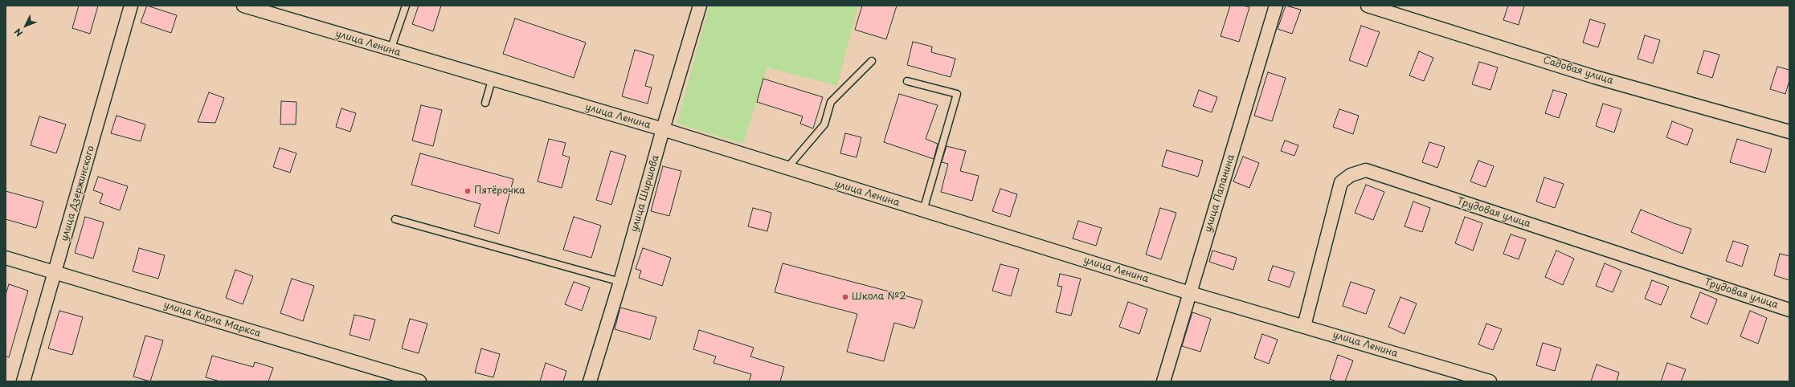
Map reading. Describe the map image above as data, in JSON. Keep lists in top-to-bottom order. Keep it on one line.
{"streets":{"street":["улица Ленина","Садовая улица","улица Дзержинского","улица Ширшова","улица Папанина","Трудовая улица","улица Карла Маркса"]},"crossings":[["улица Ленина","улица Ширшова"],["улица Ленина","улица Папанина"],["улица Ленина","Трудовая улица"],["улица Дзержинского","улица Карла Маркса"]],"places":["Пятёрочка","Школа №2"],"north":"bottom left"}
